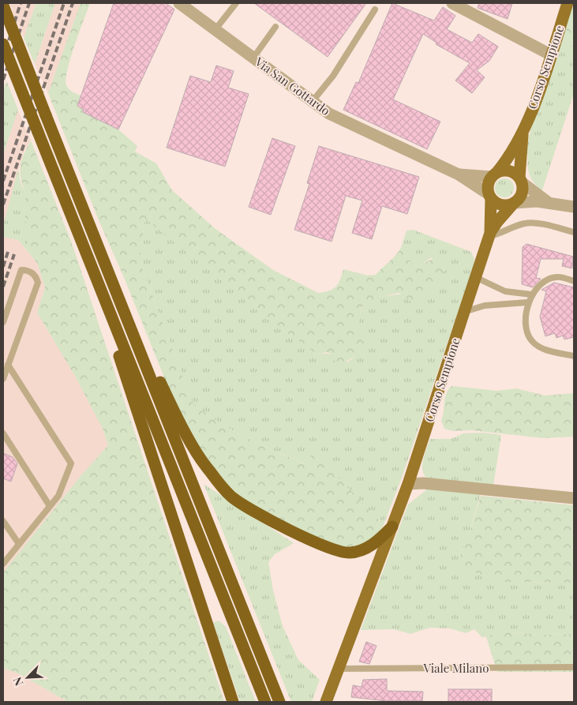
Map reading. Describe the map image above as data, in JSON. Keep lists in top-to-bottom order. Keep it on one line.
{"streets":{"main road":["Corso Sempione"],"street":["Via San Gottardo"],"lane":["Viale Milano"]},"crossings":[["Corso Sempione","Via San Gottardo"]],"north":"bottom left"}
